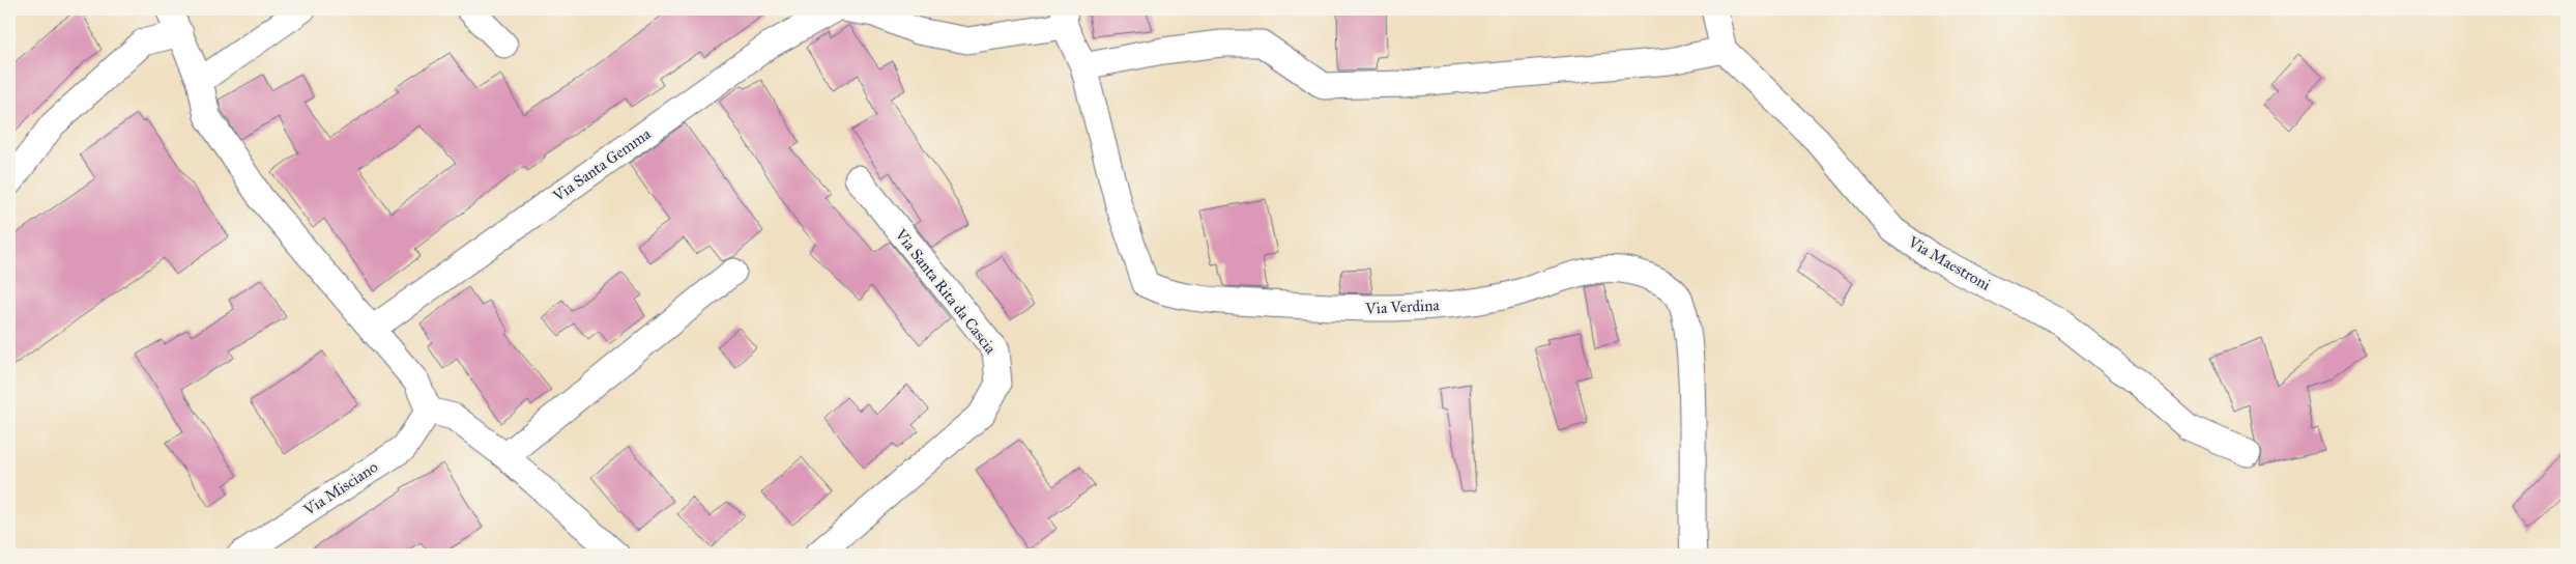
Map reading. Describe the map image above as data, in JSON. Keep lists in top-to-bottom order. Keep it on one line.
{"streets":{"street":["Via Santa Gemma","Via Maestroni","Via Santa Rita da Cascia","Via Verdina","Via Misciano"]}}
